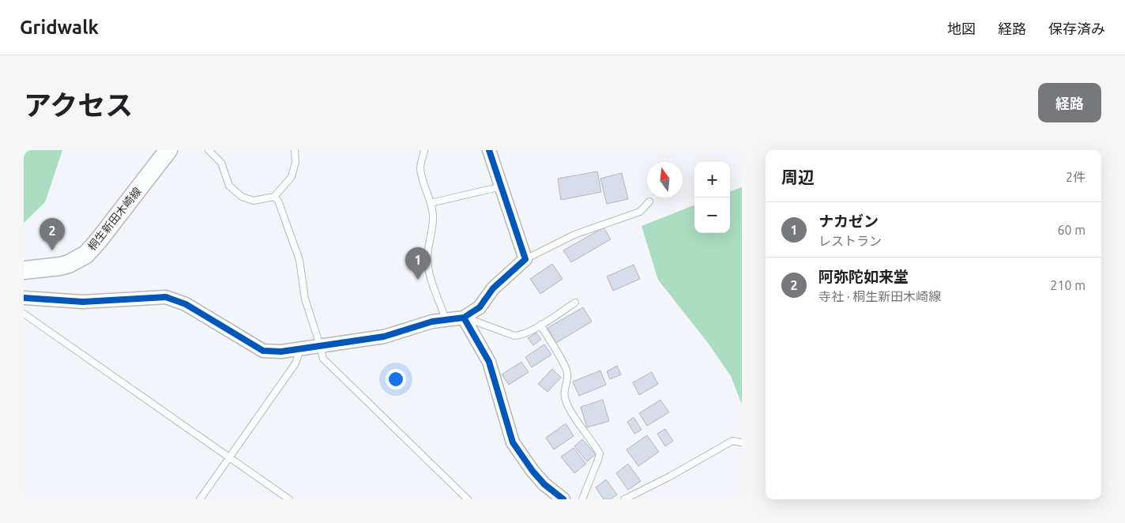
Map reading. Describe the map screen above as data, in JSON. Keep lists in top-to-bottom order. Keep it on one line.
{"streets":{"main road":["桐生新田木崎線"]},"north":"top","page":{"header":"Gridwalk","nav":["地図","経路","保存済み"],"title":"アクセス","buttons":"経路","heading":["周辺","2件"],"map_buttons":["+","−"],"list":[{"mark":"1","name":"ナカゼン","note":"レストラン","value":"60 m"},{"mark":"2","name":"阿弥陀如来堂","note":"寺社 · 桐生新田木崎線","value":"210 m"}],"pins":["2","1"]}}
